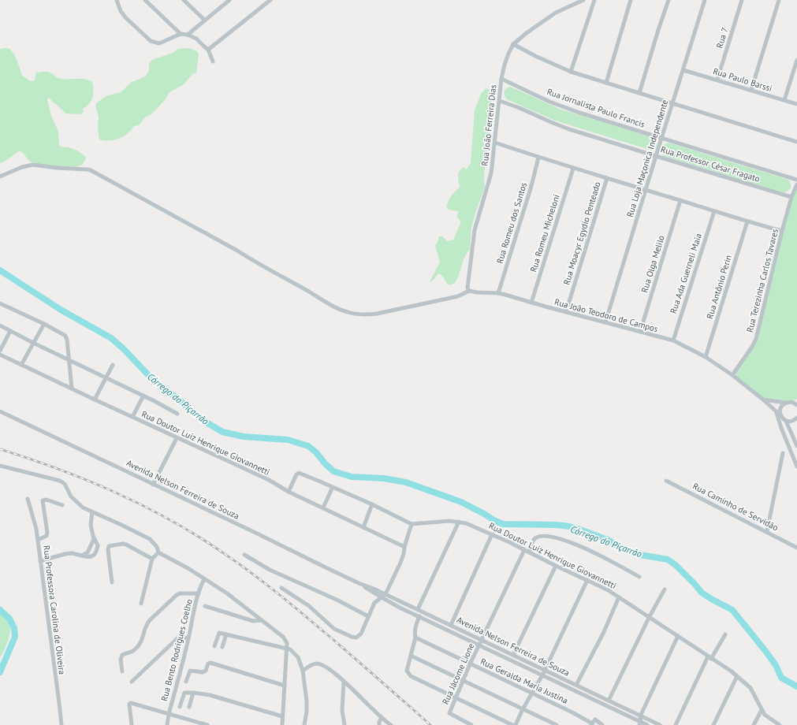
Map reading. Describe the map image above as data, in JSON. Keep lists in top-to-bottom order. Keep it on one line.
{"streets":{"street":["Rua 7","Rua Paulo Barssi","Rua Jornalista Paulo Francis","Rua João Ferreira Dias","Rua Loja Maçonica Independente","Rua Professor César Fragato","Rua Romeu dos Santos","Rua Romeu Micheloni","Rua Moacyr Egydio Penteado","Rua Olga Melilo","Rua Ada Guerneli Maia","Rua Terezinha Carlos Tavares","Rua Antônio Perin","Rua João Teodoro de Campos","Rua Doutor Luiz Henrique Giovannetti","Avenida Nelson Ferreira de Souza","Rua Caminho de Servidão","Rua Professora Carolina de Oliveira","Rua Bento Rodrigues Coelho","Rua Jácome Lione","Rua Geralda Maria Justina"]},"crossings":[["Rua 7","Rua Paulo Barssi"],["Rua Paulo Barssi","Rua Loja Maçonica Independente"],["Rua Jornalista Paulo Francis","Rua João Ferreira Dias"],["Rua Jornalista Paulo Francis","Rua Loja Maçonica Independente"],["Rua João Ferreira Dias","Rua Professor César Fragato"],["Rua João Ferreira Dias","Rua João Teodoro de Campos"],["Rua Loja Maçonica Independente","Rua Professor César Fragato"],["Rua Loja Maçonica Independente","Rua João Teodoro de Campos"],["Rua Professor César Fragato","Rua Terezinha Carlos Tavares"],["Rua Romeu dos Santos","Rua João Teodoro de Campos"],["Rua Romeu Micheloni","Rua João Teodoro de Campos"],["Rua Moacyr Egydio Penteado","Rua João Teodoro de Campos"],["Rua Olga Melilo","Rua João Teodoro de Campos"],["Rua Ada Guerneli Maia","Rua João Teodoro de Campos"],["Rua Terezinha Carlos Tavares","Rua João Teodoro de Campos"],["Rua Antônio Perin","Rua João Teodoro de Campos"],["Rua Doutor Luiz Henrique Giovannetti","Rua Jácome Lione"],["Avenida Nelson Ferreira de Souza","Rua Jácome Lione"],["Rua Jácome Lione","Rua Geralda Maria Justina"]],"water":["Córrego do Piçarrão"]}
